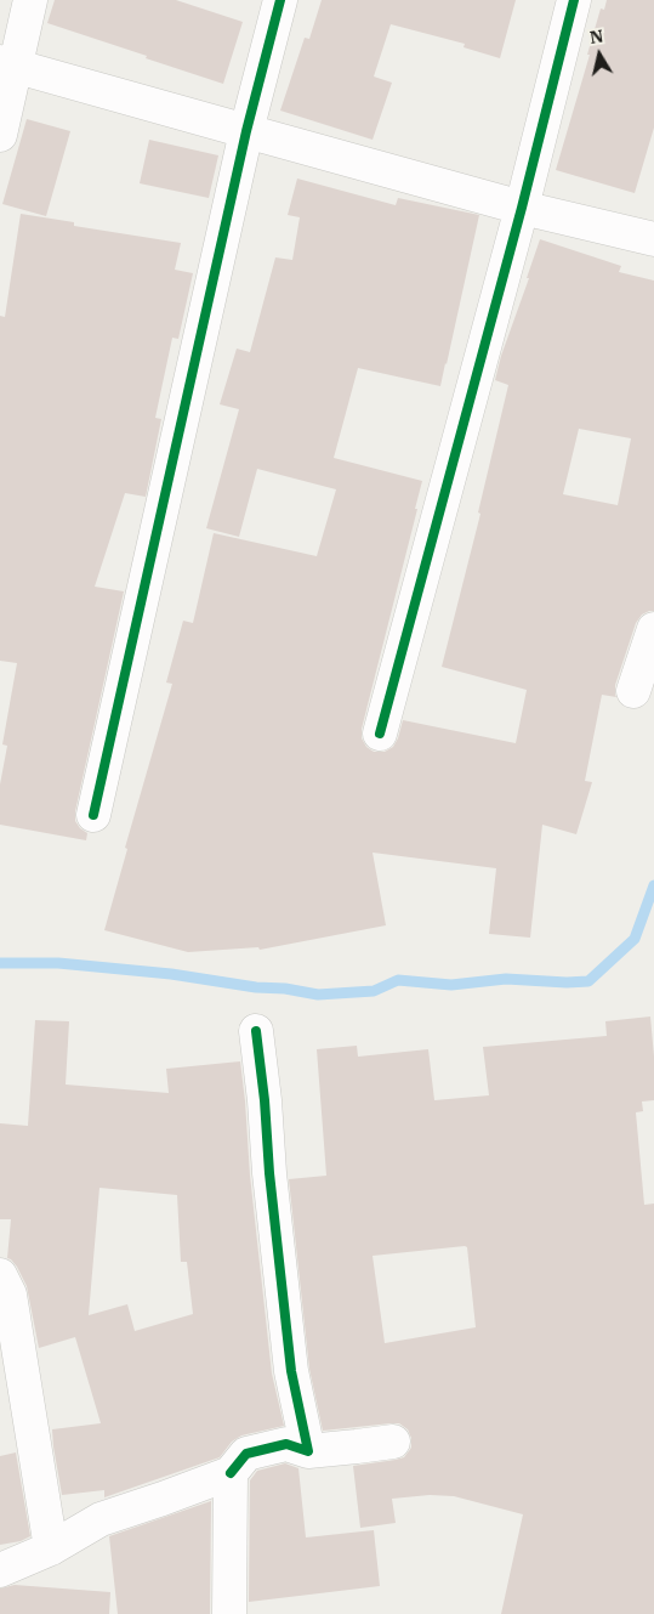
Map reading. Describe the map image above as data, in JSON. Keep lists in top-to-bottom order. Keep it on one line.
{"north":"top"}
